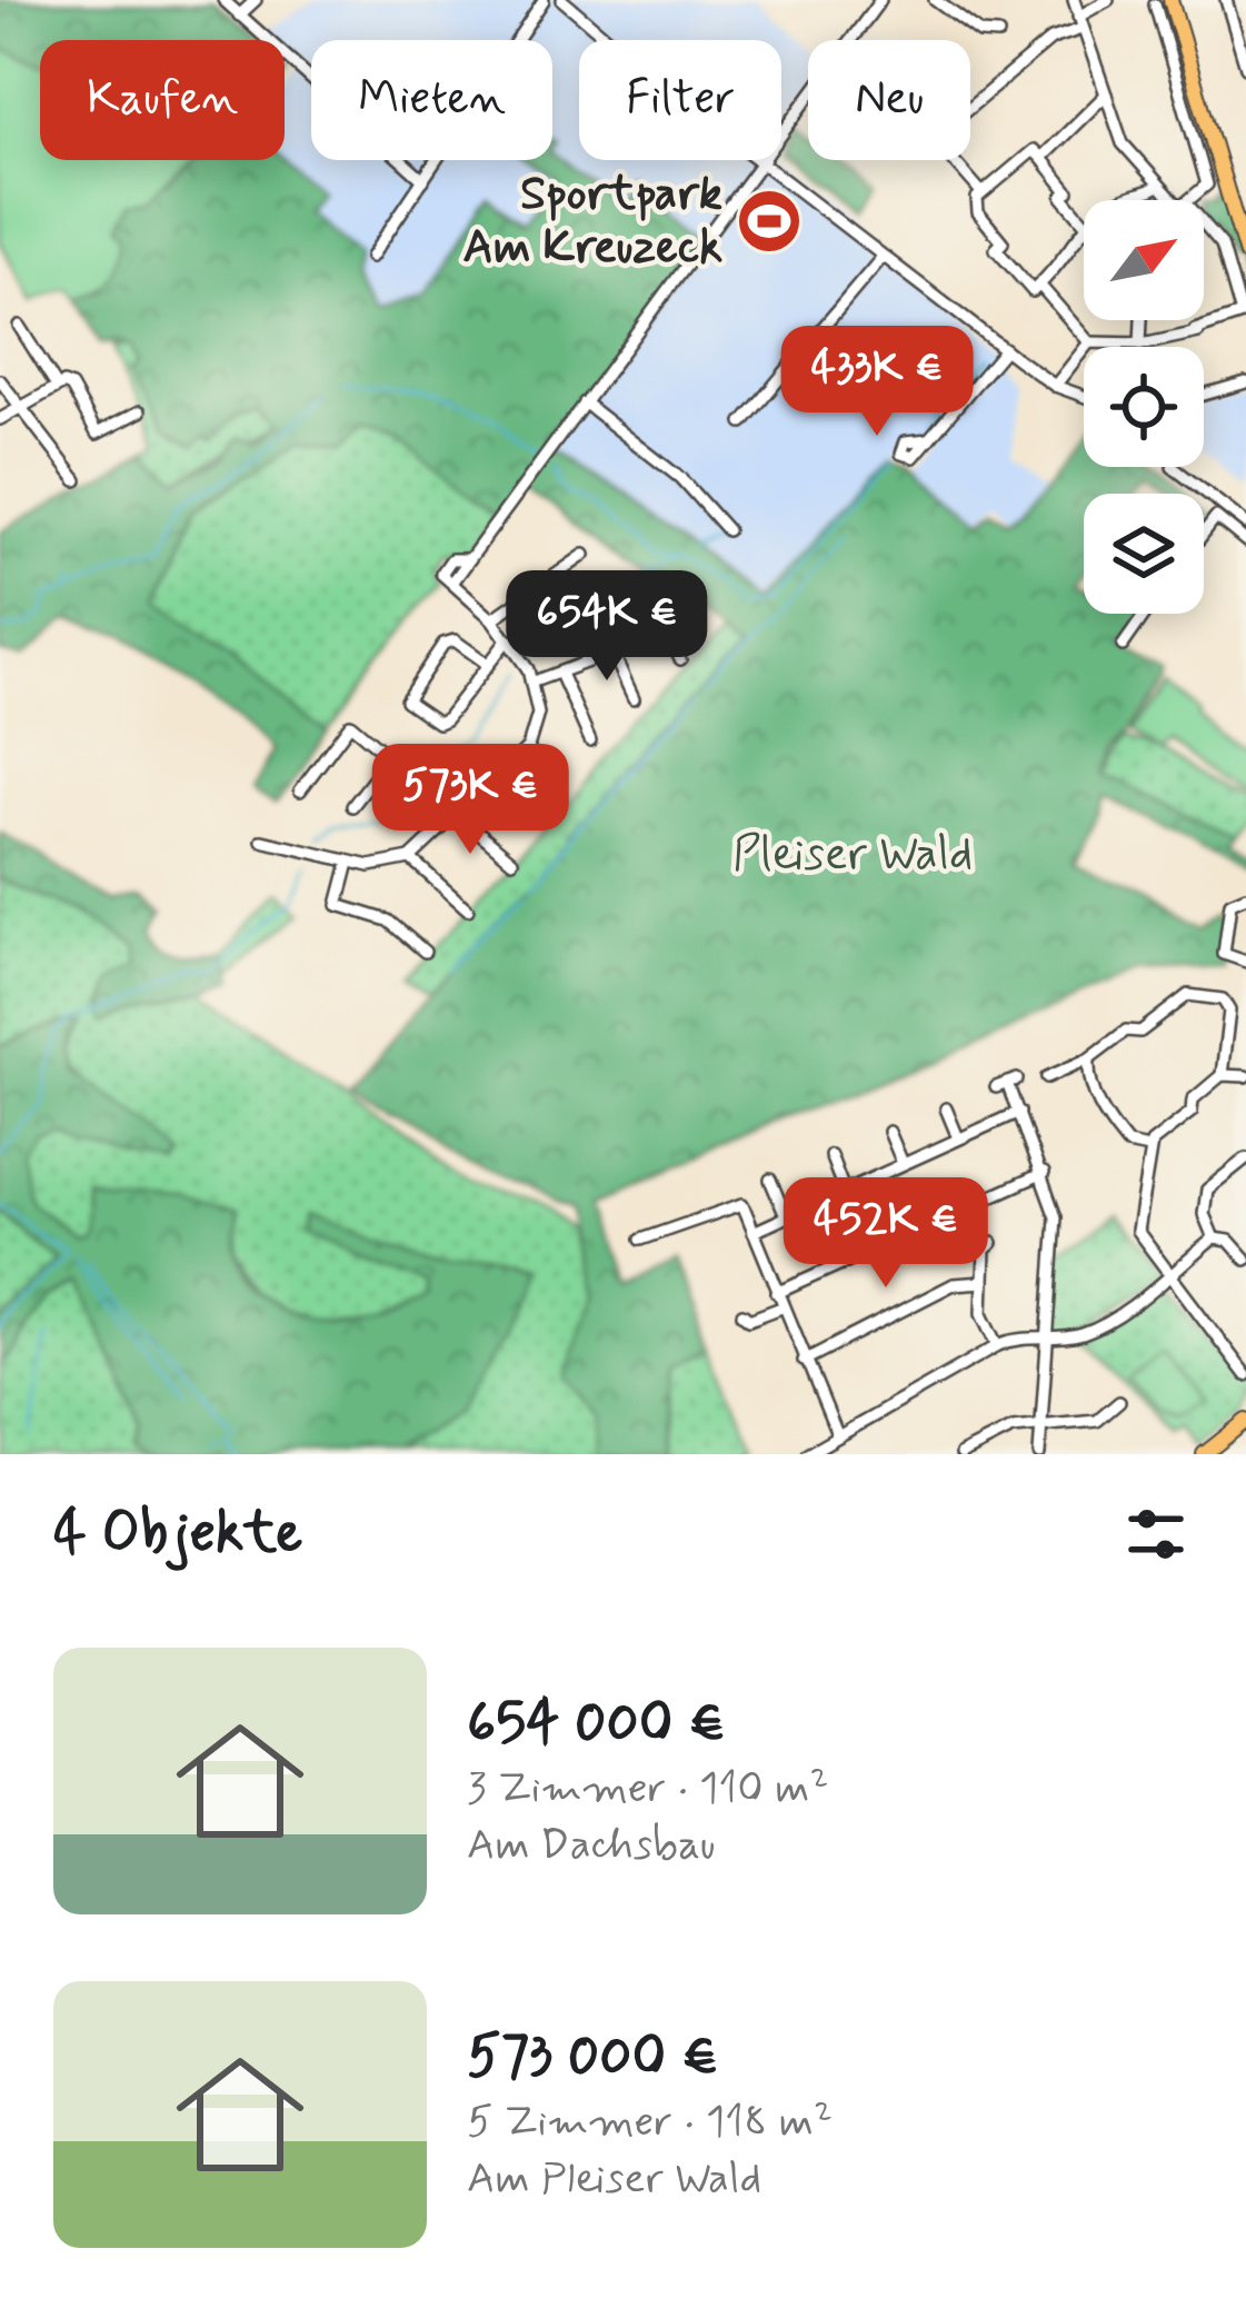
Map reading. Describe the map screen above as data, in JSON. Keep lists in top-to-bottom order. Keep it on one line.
{"parks":["Pleiser Wald"],"places":{"sports":["Sportpark Am Kreuzeck"]},"north":"top right","page":{"chip":["Kaufen","Mieten","Filter","Neu"],"price":["433K €","654K €","573K €","452K €"],"heading":"4 Objekte","list":[{"name":"654 000 €","note":"3 Zimmer · 110 m² · Am Dachsbau"},{"name":"573 000 €","note":"5 Zimmer · 118 m² · Am Pleiser Wald"}]}}
